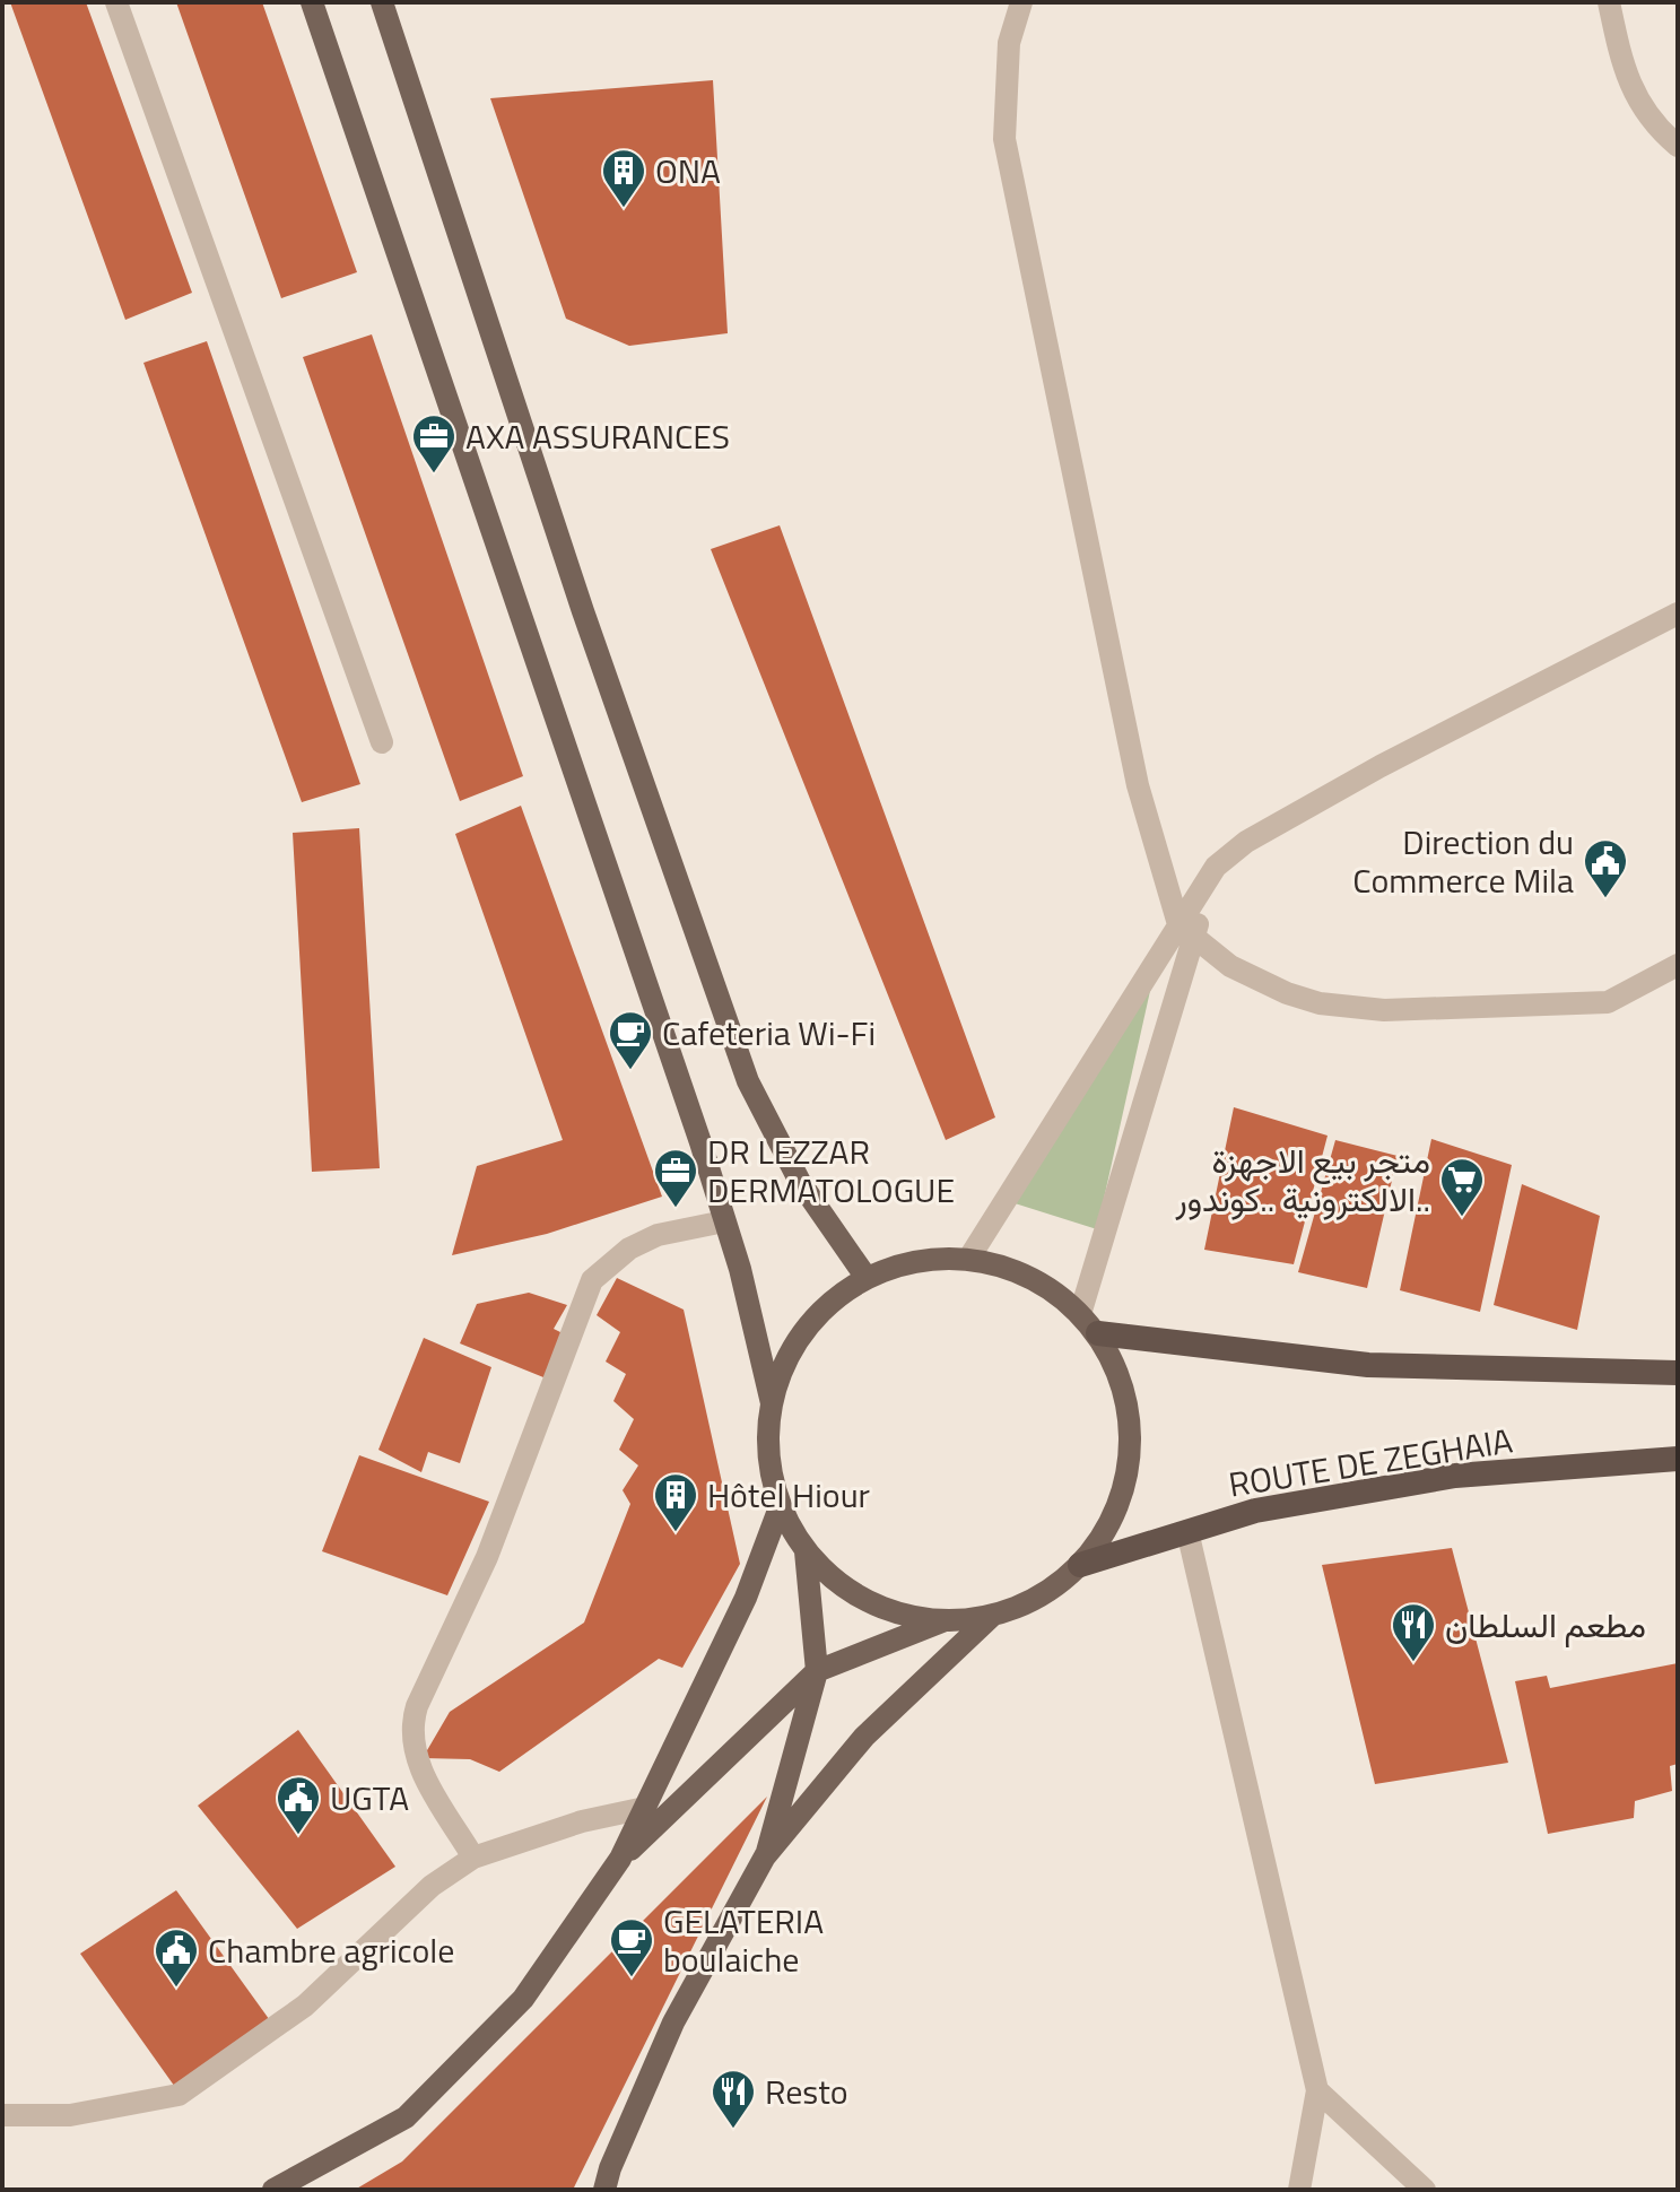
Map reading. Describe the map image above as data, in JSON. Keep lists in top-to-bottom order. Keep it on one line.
{"streets":{"highway":["ROUTE DE ZEGHAIA"]},"places":{"building":["ONA","Hôtel Hiour"],"office":["AXA ASSURANCES","DR LEZZAR DERMATOLOGUE"],"public building":["Direction du Commerce Mila","UGTA","Chambre agricole"],"cafe":["Cafeteria Wi-Fi","GELATERIA boulaiche"],"supermarket":["متجر بيع الاجهزة الالكترونية ..كوندور.."],"restaurant":["مطعم السلطان","Resto"]}}
